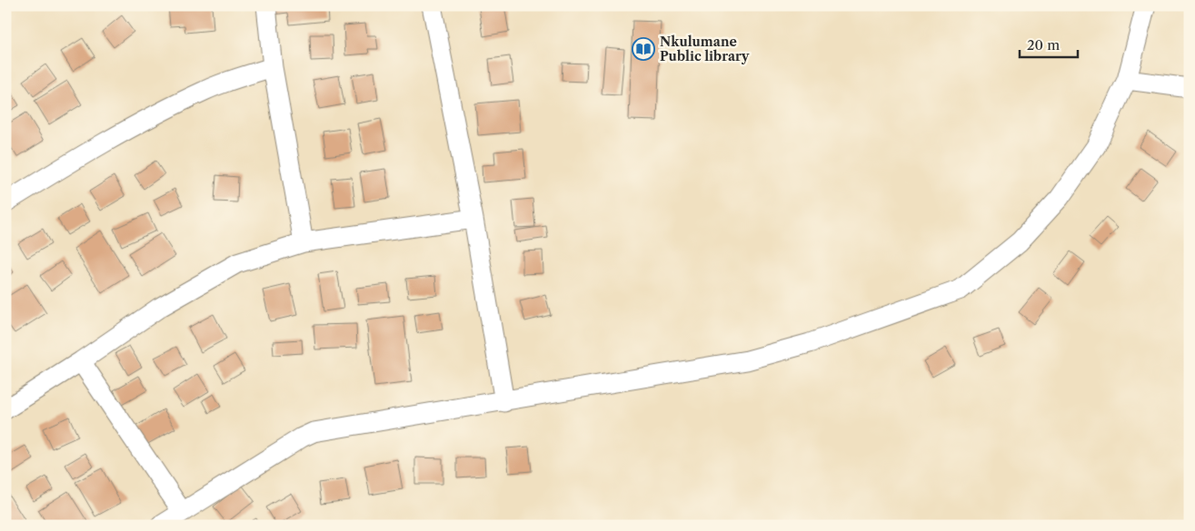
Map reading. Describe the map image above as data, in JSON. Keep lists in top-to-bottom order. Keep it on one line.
{"places":{"library":["Nkulumane Public library"]},"scale_bar":"20 m"}
